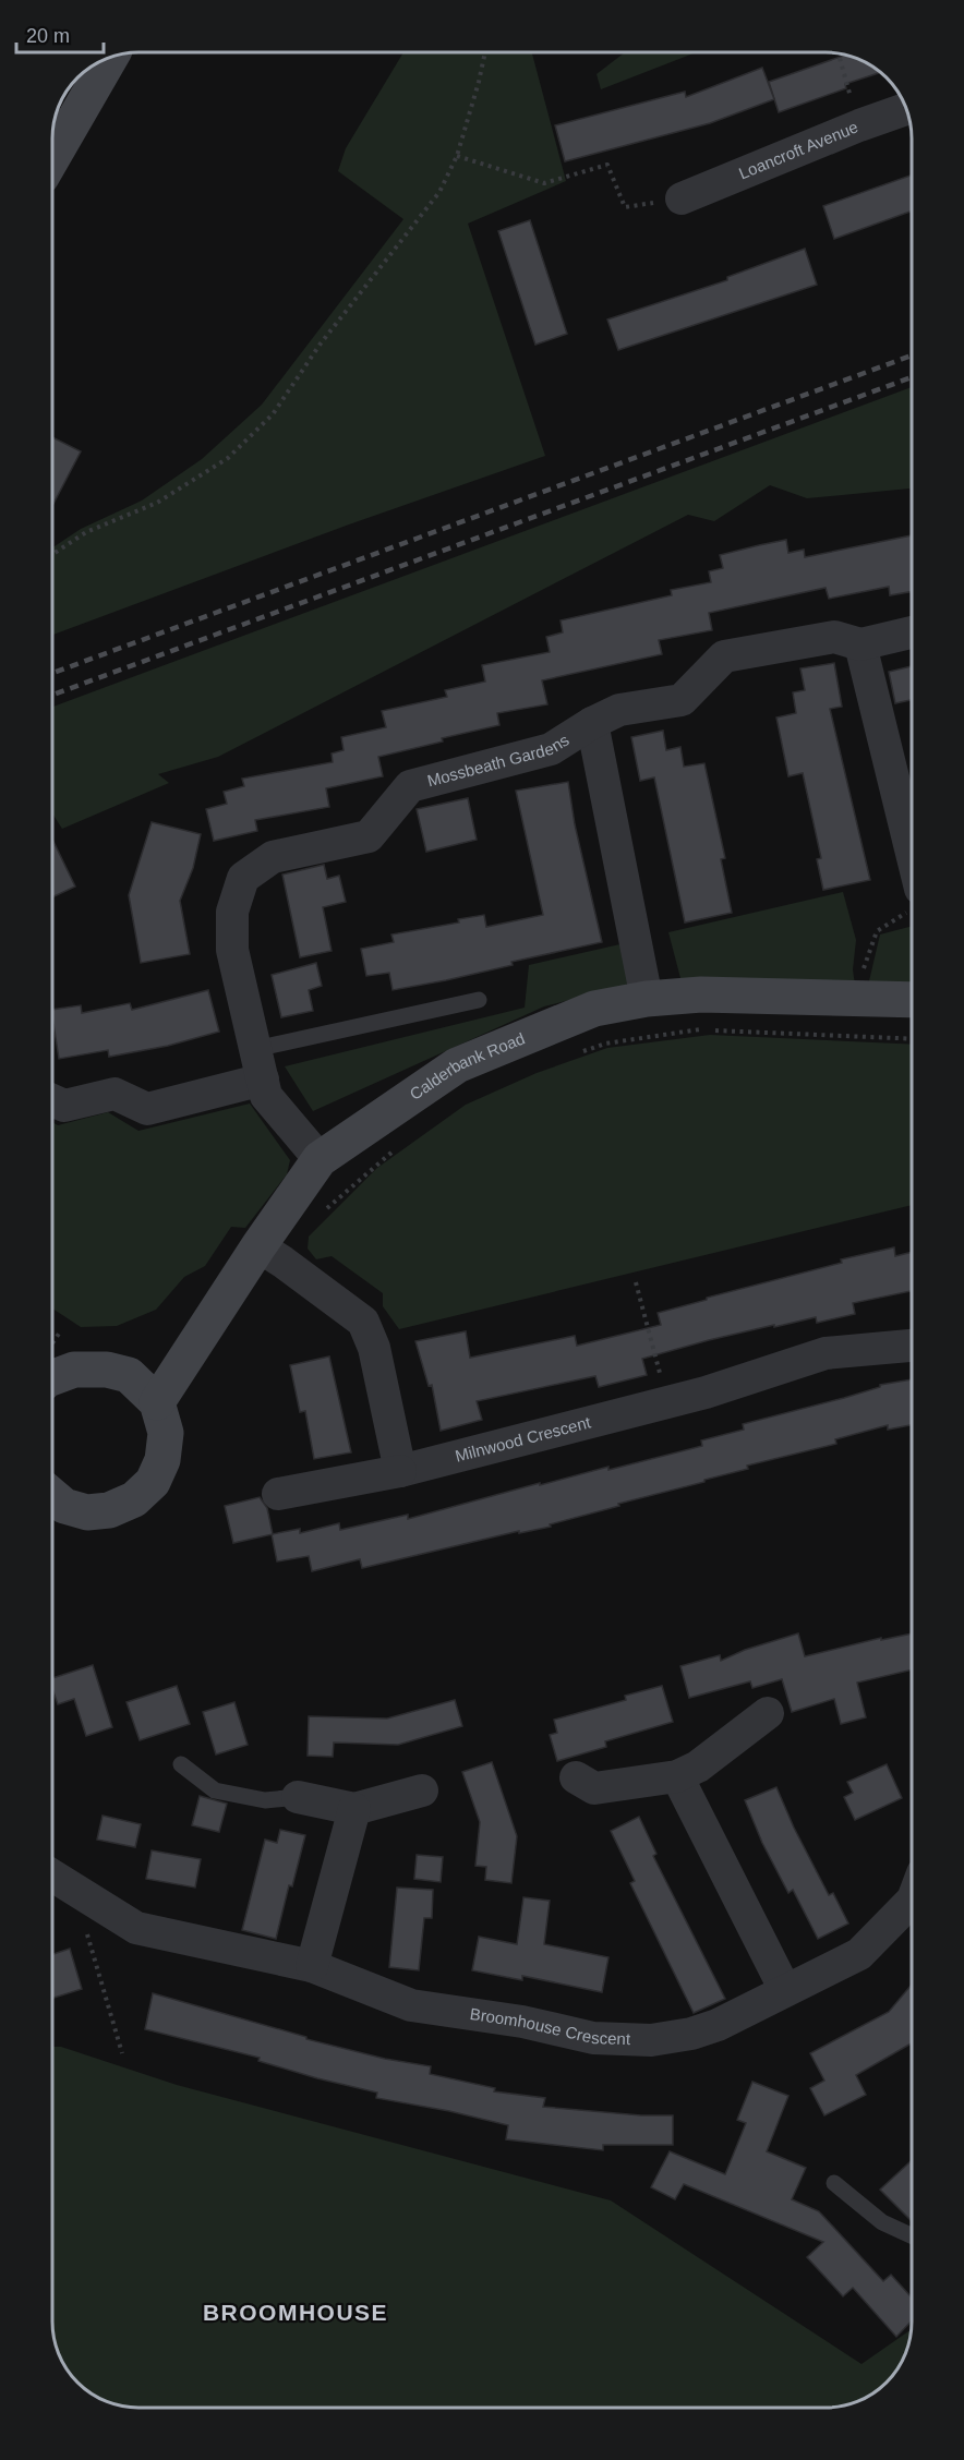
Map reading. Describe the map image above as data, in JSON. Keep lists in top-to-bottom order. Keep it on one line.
{"streets":{"street":["Loancroft Avenue","Mossbeath Gardens","Calderbank Road","Milnwood Crescent","Broomhouse Crescent"]},"crossings":[["Mossbeath Gardens","Calderbank Road"]],"districts":["BROOMHOUSE"],"scale_bar":"20 m"}
